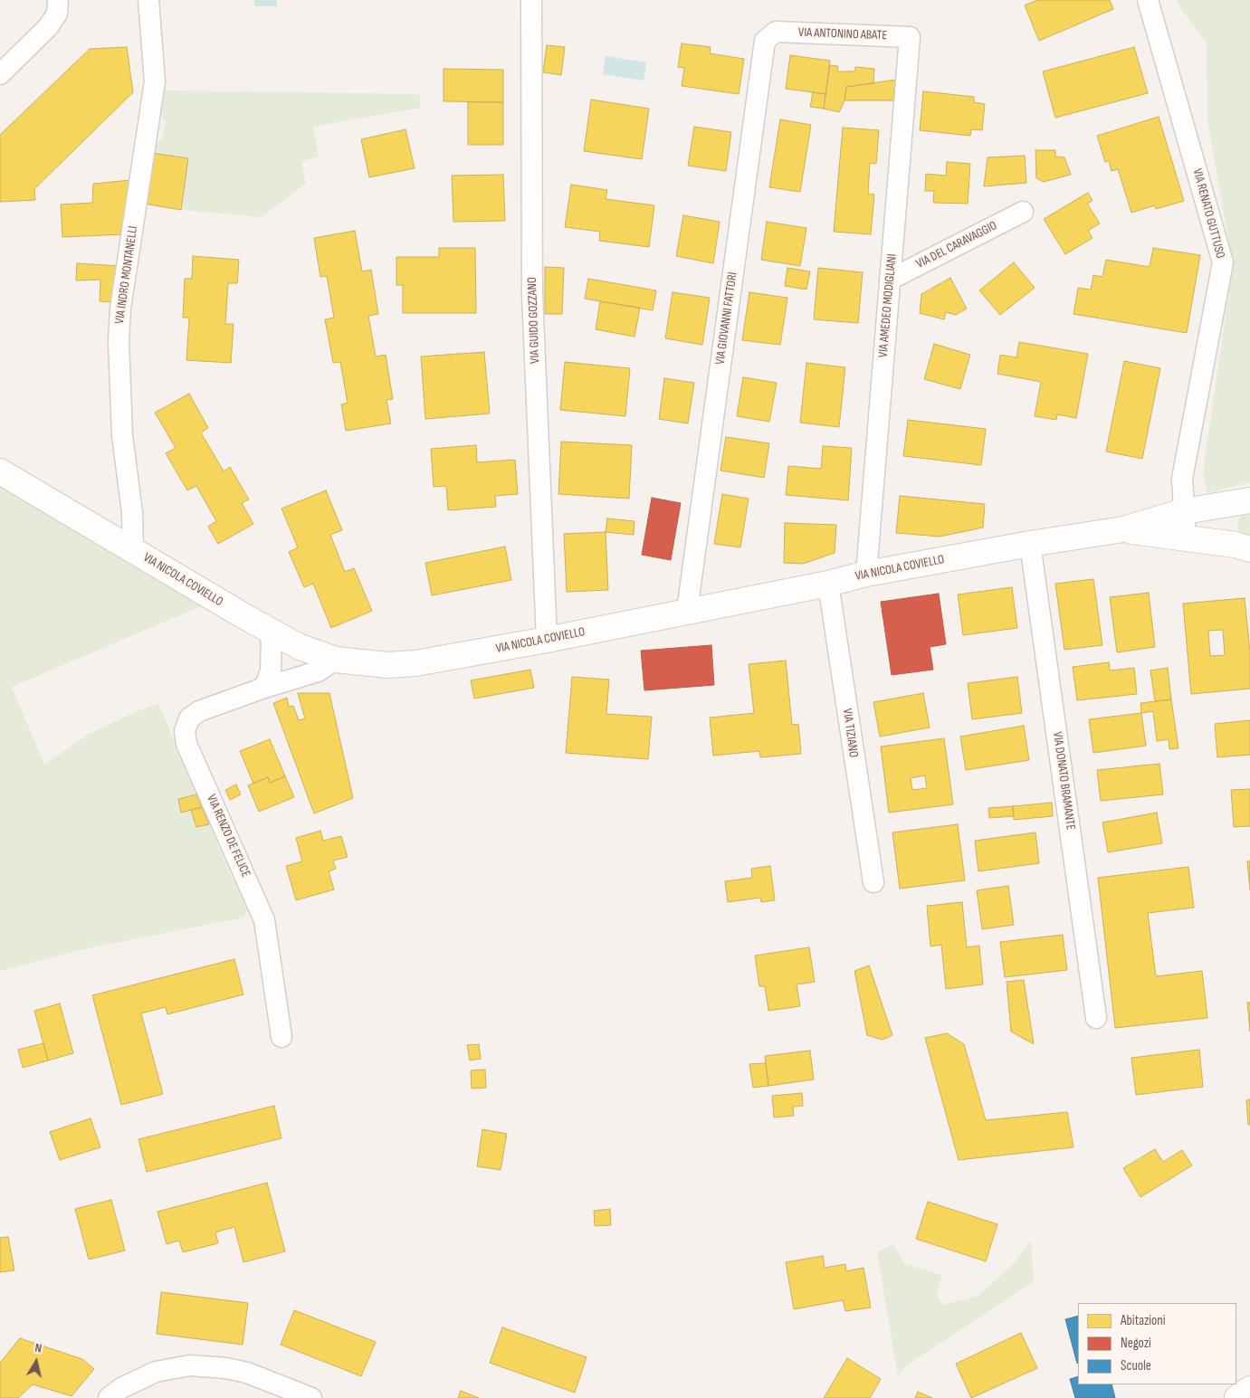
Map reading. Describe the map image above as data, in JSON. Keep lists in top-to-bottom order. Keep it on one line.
{"streets":{"main road":["VIA NICOLA COVIELLO"],"street":["VIA ANTONINO ABATE","VIA RENATO GUTTUSO","VIA DEL CARAVAGGIO","VIA INDRO MONTANELLI","VIA AMEDEO MODIGLIANI","VIA GIOVANNI FATTORI","VIA GUIDO GOZZANO","VIA TIZIANO","VIA DONATO BRAMANTE","VIA RENZO DE FELICE"]},"crossings":[["VIA ANTONINO ABATE","VIA AMEDEO MODIGLIANI"],["VIA ANTONINO ABATE","VIA GIOVANNI FATTORI"],["VIA DEL CARAVAGGIO","VIA AMEDEO MODIGLIANI"],["VIA INDRO MONTANELLI","VIA NICOLA COVIELLO"],["VIA AMEDEO MODIGLIANI","VIA NICOLA COVIELLO"],["VIA GIOVANNI FATTORI","VIA NICOLA COVIELLO"],["VIA GUIDO GOZZANO","VIA NICOLA COVIELLO"],["VIA NICOLA COVIELLO","VIA TIZIANO"],["VIA NICOLA COVIELLO","VIA DONATO BRAMANTE"],["VIA NICOLA COVIELLO","VIA RENZO DE FELICE"]],"legend":["Abitazioni","Negozi","Scuole"],"north":"top"}
